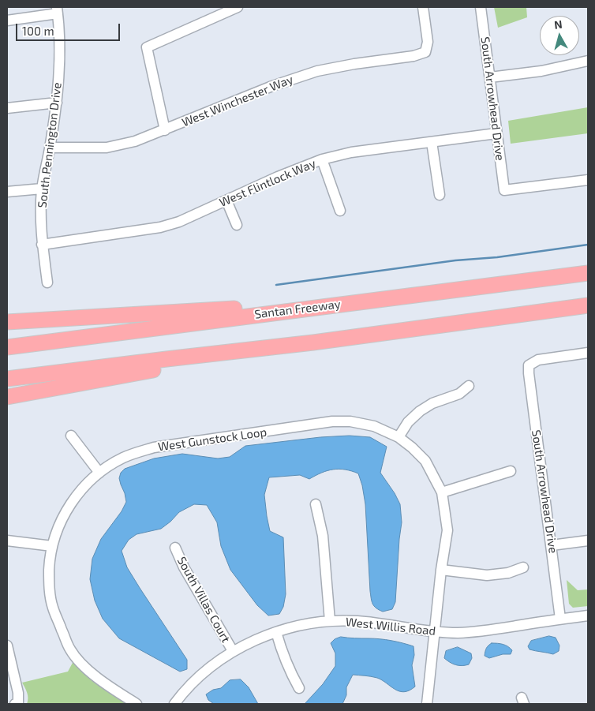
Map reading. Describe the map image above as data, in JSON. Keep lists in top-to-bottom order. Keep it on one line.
{"streets":{"highway":["Santan Freeway"],"street":["South Arrowhead Drive","West Winchester Way","South Pennington Drive","West Flintlock Way","West Gunstock Loop","South Villas Court","West Willis Road"]},"crossings":[["South Arrowhead Drive","West Flintlock Way"],["South Arrowhead Drive","West Willis Road"],["West Winchester Way","South Pennington Drive"],["South Pennington Drive","West Flintlock Way"],["West Gunstock Loop","West Willis Road"],["South Villas Court","West Willis Road"]],"scale_bar":"100 m","north":"top"}
